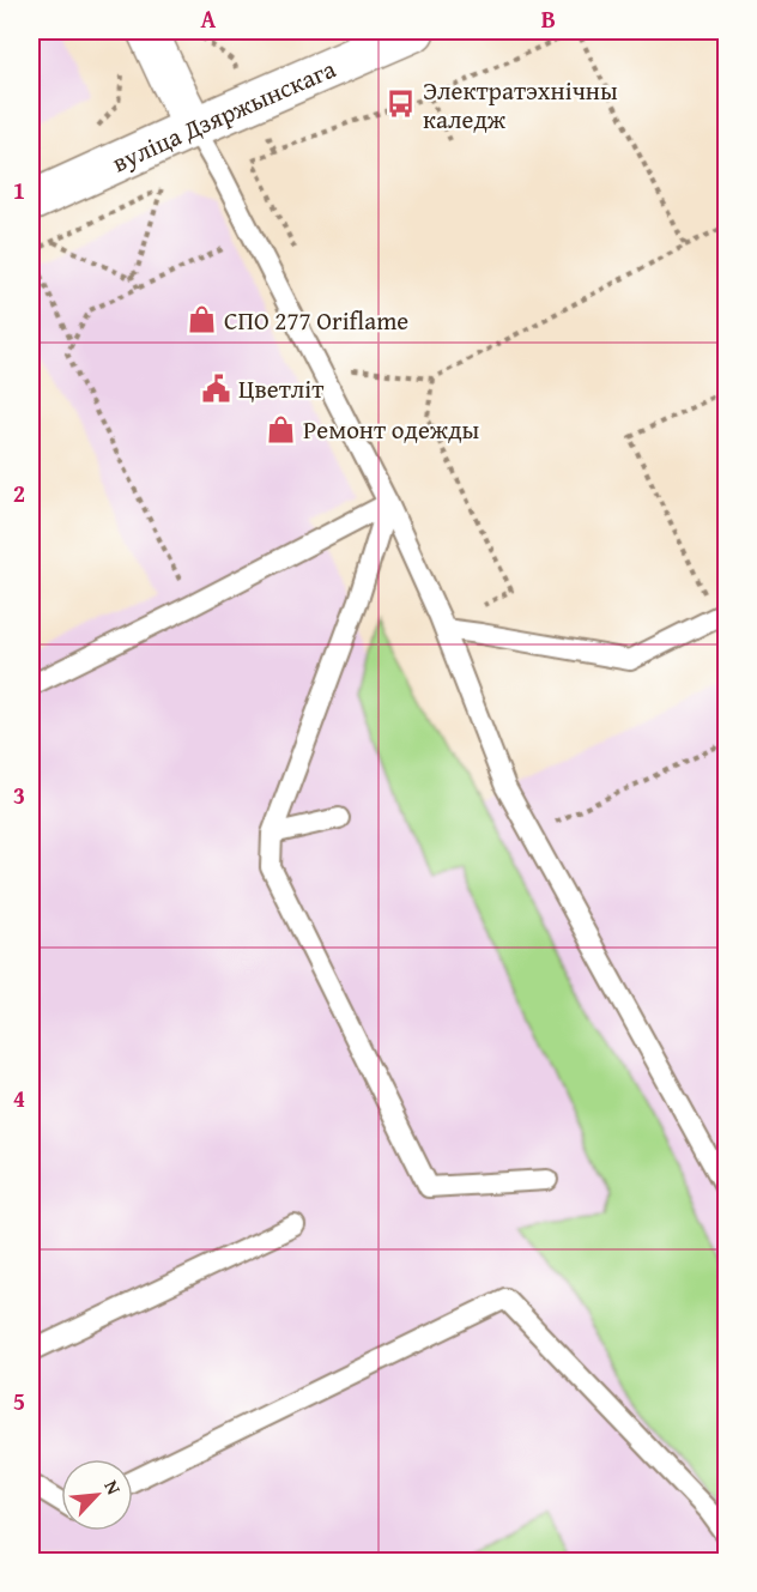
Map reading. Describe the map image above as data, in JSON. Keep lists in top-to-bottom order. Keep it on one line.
{"streets":{"main road":["вуліца Дзяржынскага"]},"places":{"bus stop":["Электратэхнічны каледж"],"shop":["СПО 277 Oriflame","Ремонт одежды"],"public building":["Цветліт"]},"north":"top right","grid":{"columns":["A","B"],"rows":["1","2","3","4","5"]}}
